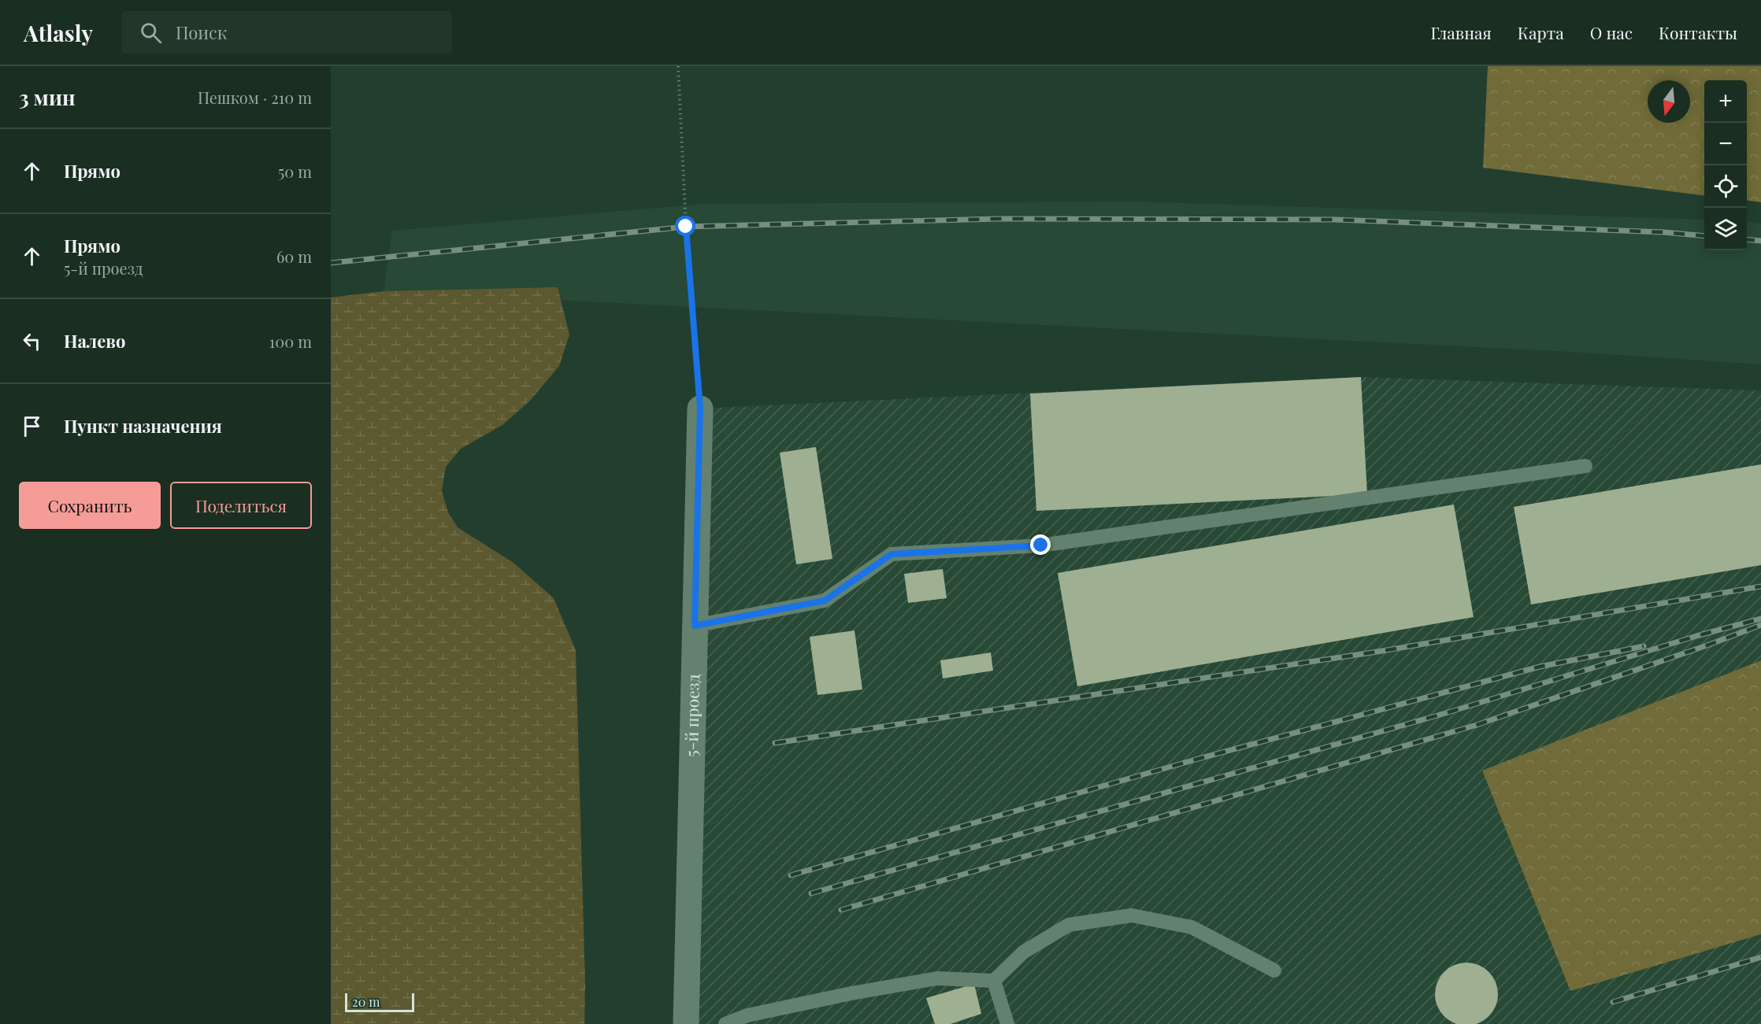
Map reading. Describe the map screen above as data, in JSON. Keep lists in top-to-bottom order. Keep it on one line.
{"streets":{"street":["5-й проезд"]},"scale_bar":"20 m","north":"bottom","page":{"header":"Atlasly","search":"Поиск","nav":["Главная","Карта","О нас","Контакты"],"heading":["3 мин","Пешком · 210 m"],"map_buttons":["+","−"],"list":[["Прямо","50 m"],["Прямо","5-й проезд","60 m"],["Налево","100 m"],"Пункт назначения"],"buttons":["Сохранить","Поделиться"],"scale":"20 m"}}
